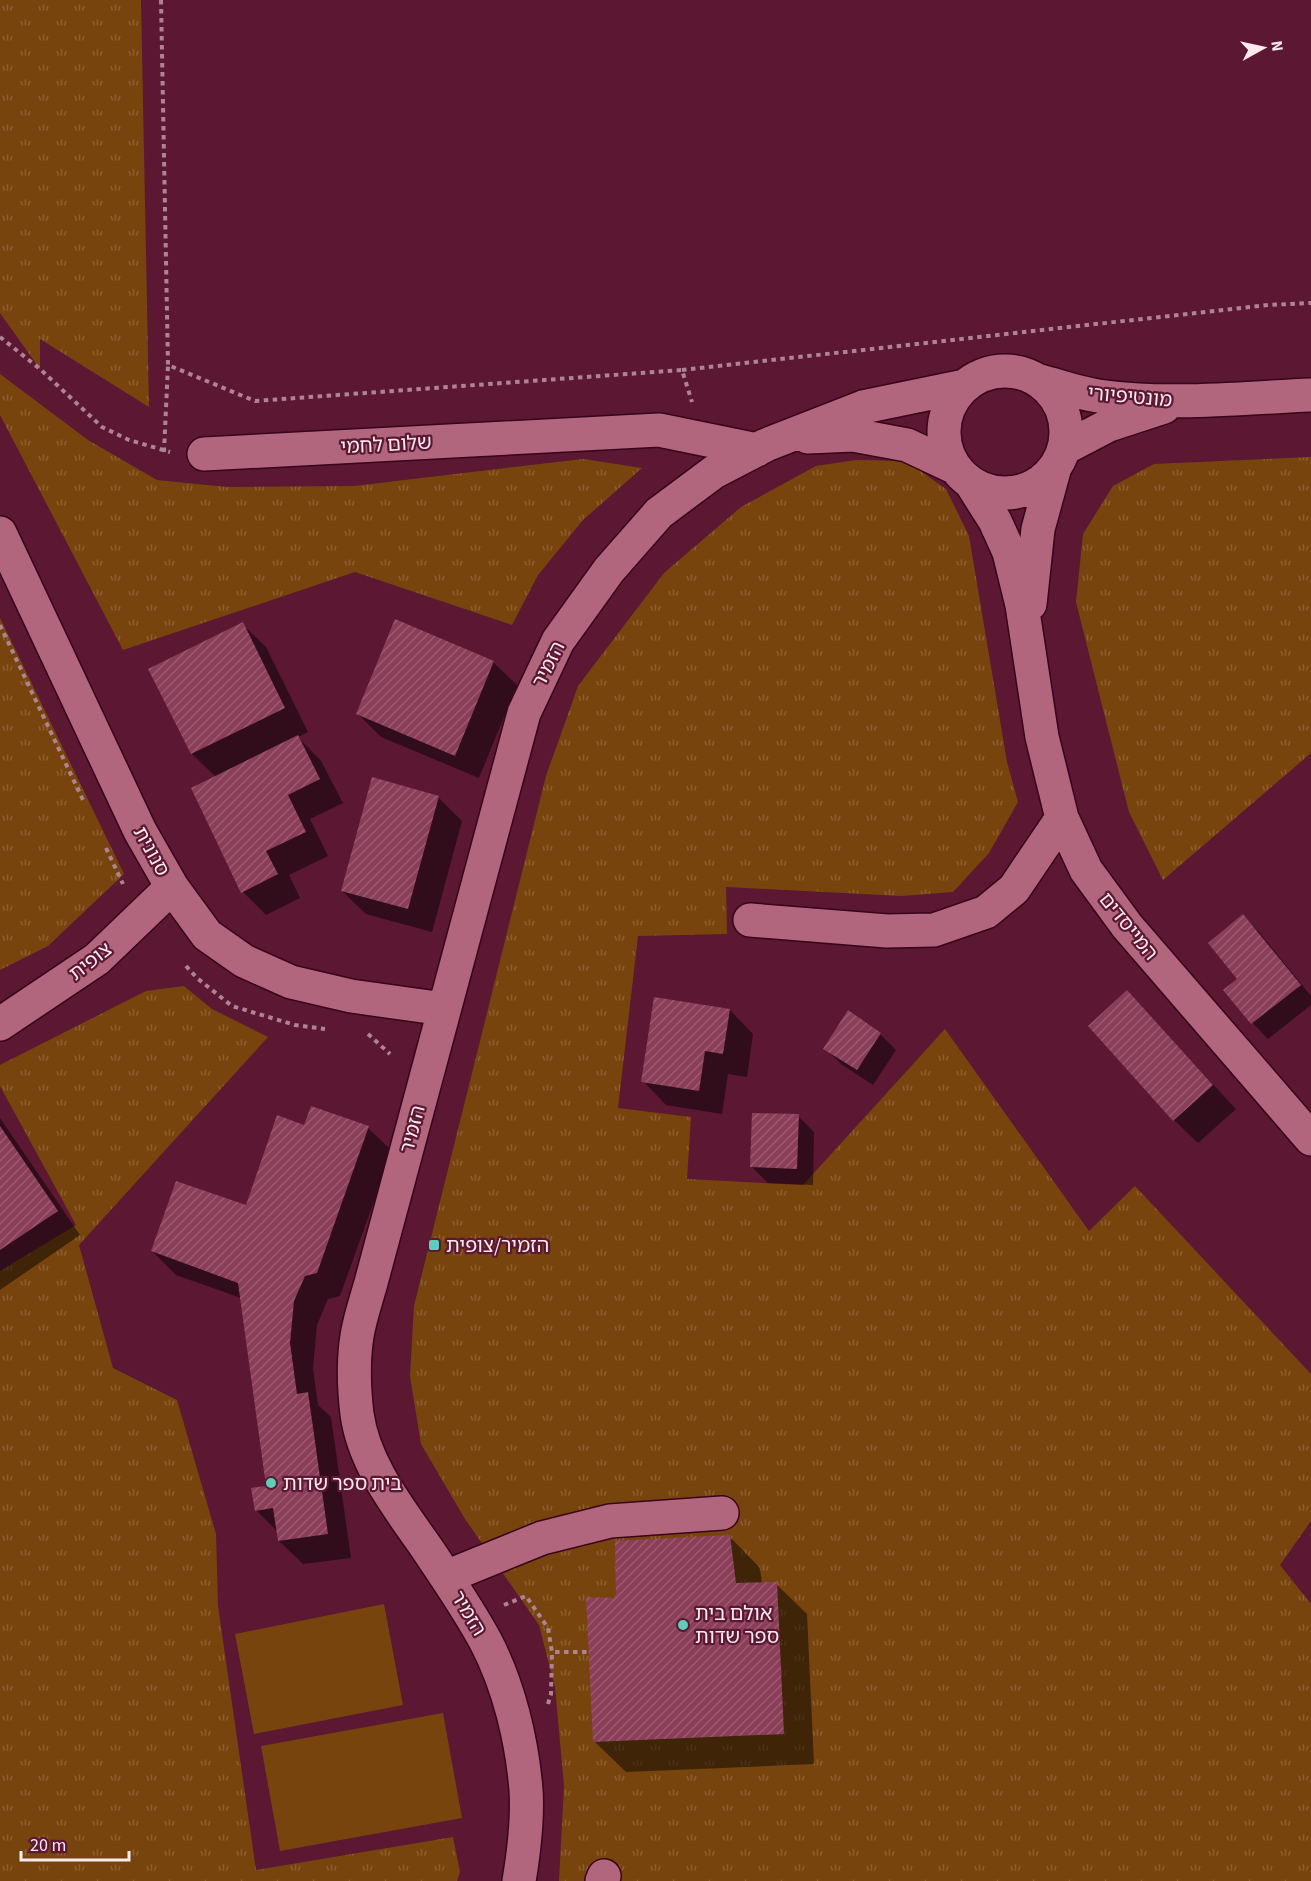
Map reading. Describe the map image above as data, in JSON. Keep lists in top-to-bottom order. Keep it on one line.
{"streets":{"street":["מונטיפיורי","שלום לחמי","הזמיר","סנונית","המייסדים","צופית"]},"crossings":[["מונטיפיורי","הזמיר"],["מונטיפיורי","המייסדים"],["שלום לחמי","הזמיר"],["הזמיר","סנונית"],["הזמיר","המייסדים"],["סנונית","צופית"]],"places":{"transit":["הזמיר/צופית"],"other":["בית ספר שדות","אולם בית ספר שדות"]},"scale_bar":"20 m","north":"right"}
